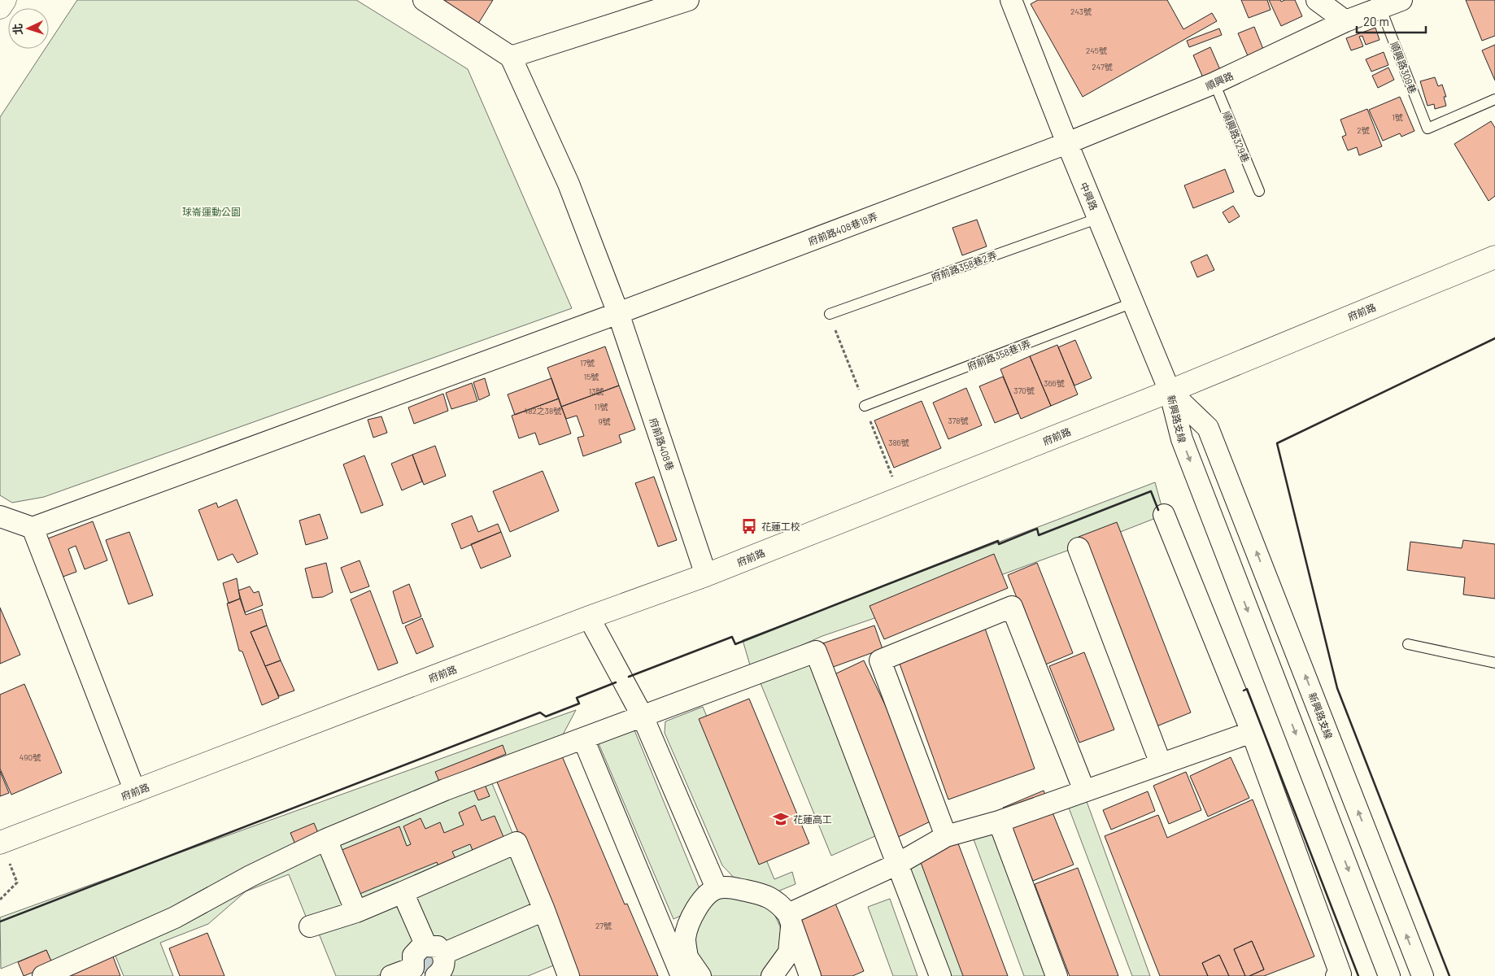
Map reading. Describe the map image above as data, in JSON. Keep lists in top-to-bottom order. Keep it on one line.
{"streets":{"main road":["府前路"],"street":["順興路","中興路","府前路408巷18弄","新興路支線","府前路408巷"],"lane":["順興路309巷","順興路329巷","府前路358巷2弄","府前路358巷1弄"]},"crossings":[["順興路309巷","順興路"],["順興路","順興路329巷"],["順興路","中興路"],["順興路","府前路408巷18弄"],["中興路","府前路408巷18弄"],["中興路","府前路358巷2弄"],["中興路","府前路"],["中興路","府前路358巷1弄"],["中興路","新興路支線"],["府前路408巷18弄","府前路408巷"],["府前路","新興路支線"],["府前路","府前路408巷"]],"parks":["球崙運動公園"],"places":{"bus stop":["花蓮工校"],"school or university":["花蓮高工"]},"house_numbers":["243號","245號","247號","1號","2號","17號","15號","366號","370號","13號","11號","482之38號","378號","9號","386號","490號","27號"],"scale_bar":"20 m","north":"left"}
